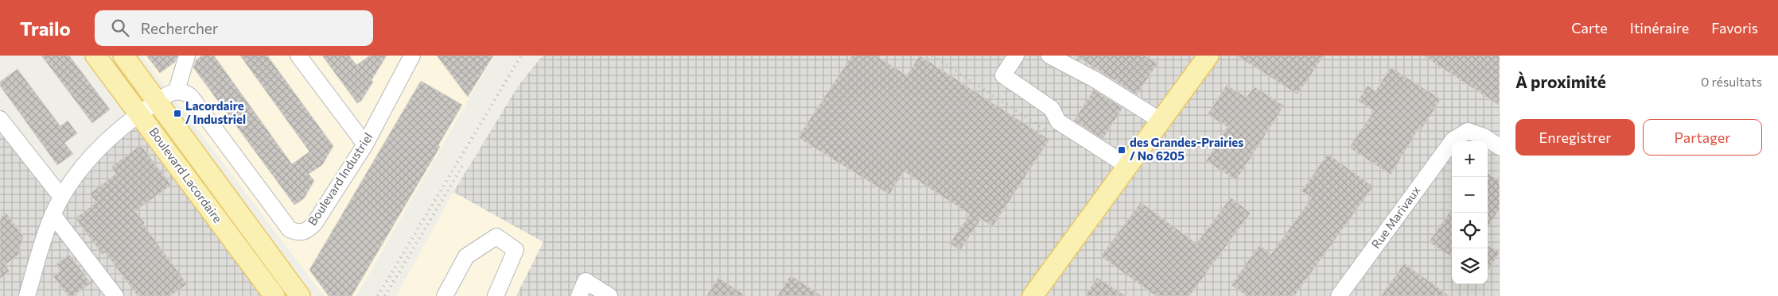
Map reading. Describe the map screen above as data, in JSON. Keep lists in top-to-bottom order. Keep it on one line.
{"streets":{"main road":["Boulevard Lacordaire"],"street":["Boulevard Industriel","Rue Marivaux"]},"places":{"transit":["Lacordaire / Industriel","des Grandes-Prairies / No 6205"]},"page":{"header":"Trailo","search":"Rechercher","nav":["Carte","Itinéraire","Favoris"],"heading":["À proximité","0 résultats"],"buttons":["Enregistrer","Partager"],"map_buttons":["+","−"]}}
